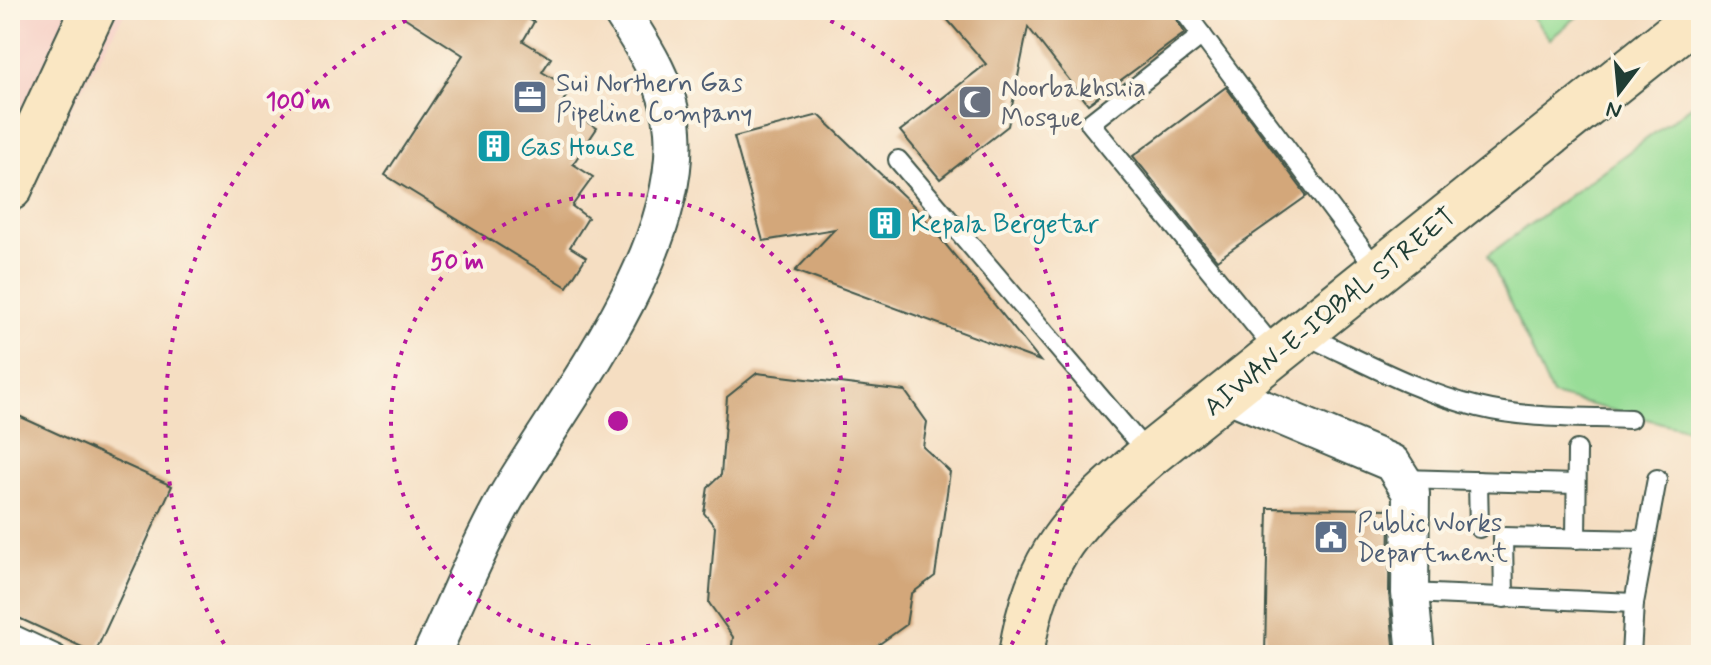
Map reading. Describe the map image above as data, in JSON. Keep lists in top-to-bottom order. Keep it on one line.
{"streets":{"main road":["AIWAN-E-IQBAL STREET"]},"places":{"office":["Sui Northern Gas Pipeline Company"],"mosque":["Noorbakhshia Mosque"],"building":["Gas House","Kepala Bergetar"],"public building":["Public Works Department"]},"north":"bottom","rings":["100 m","50 m"]}
